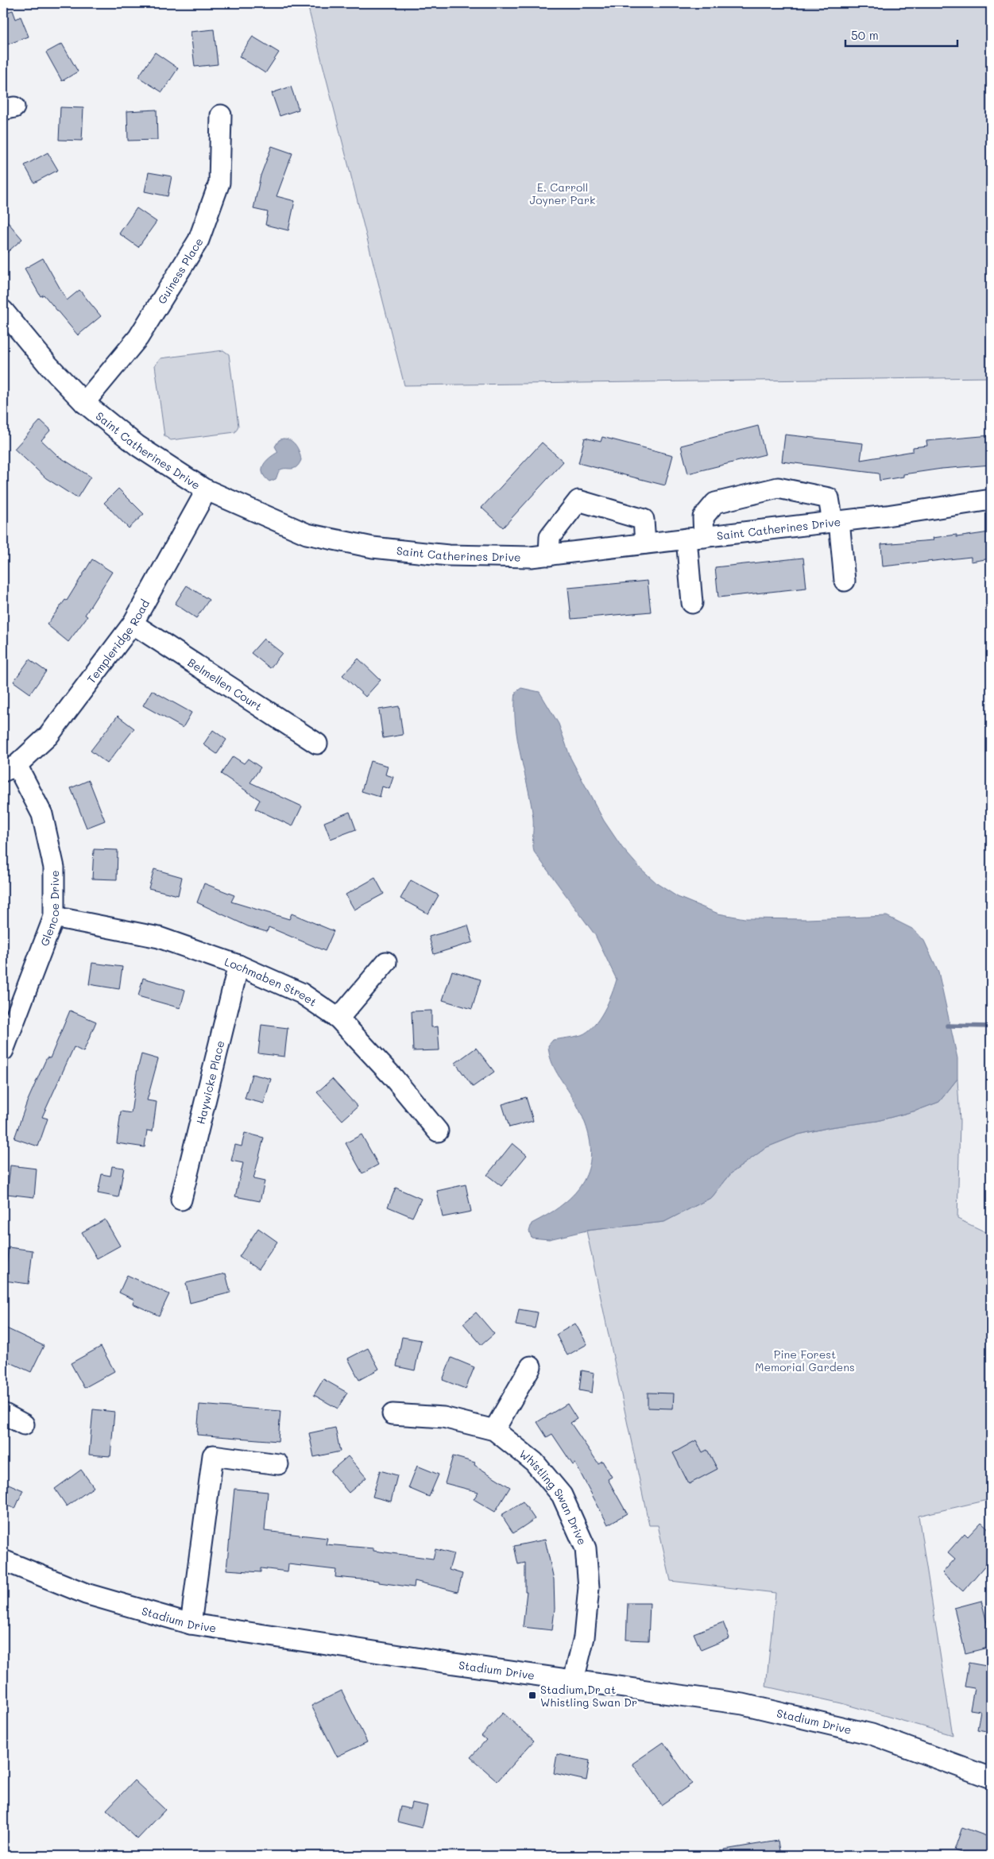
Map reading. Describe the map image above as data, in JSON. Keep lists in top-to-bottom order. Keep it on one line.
{"streets":{"street":["Guiness Place","Saint Catherines Drive","Templeridge Road","Belmellen Court","Glencoe Drive","Lochmaben Street","Haywicke Place","Whistling Swan Drive","Stadium Drive"]},"crossings":[["Guiness Place","Saint Catherines Drive"],["Saint Catherines Drive","Templeridge Road"],["Templeridge Road","Belmellen Court"],["Templeridge Road","Glencoe Drive"],["Glencoe Drive","Lochmaben Street"],["Lochmaben Street","Haywicke Place"],["Whistling Swan Drive","Stadium Drive"]],"parks":["E. Carroll Joyner Park","Pine Forest Memorial Gardens"],"places":{"transit":["Stadium Dr at Whistling Swan Dr"]},"scale_bar":"50 m"}
